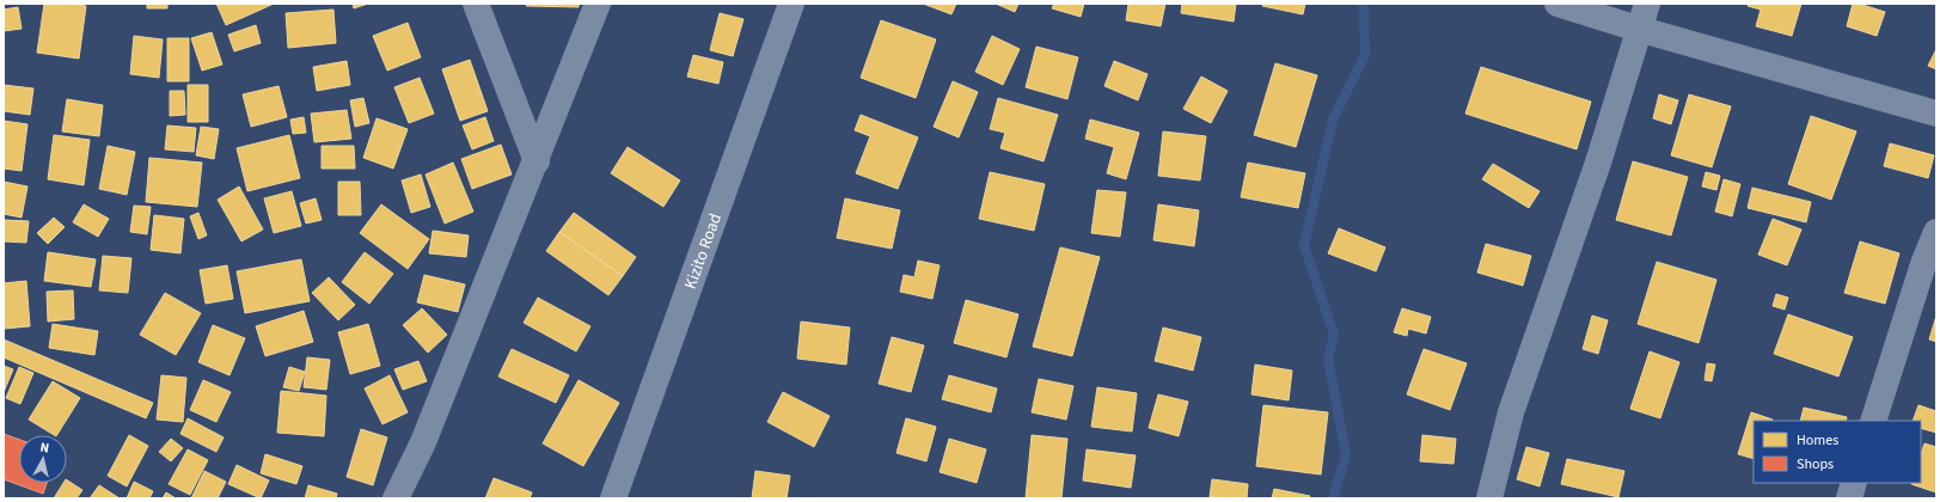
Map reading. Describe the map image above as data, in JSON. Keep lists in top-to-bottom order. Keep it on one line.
{"streets":{"street":["Kizito Road"]},"legend":["Homes","Shops"],"north":"top"}
